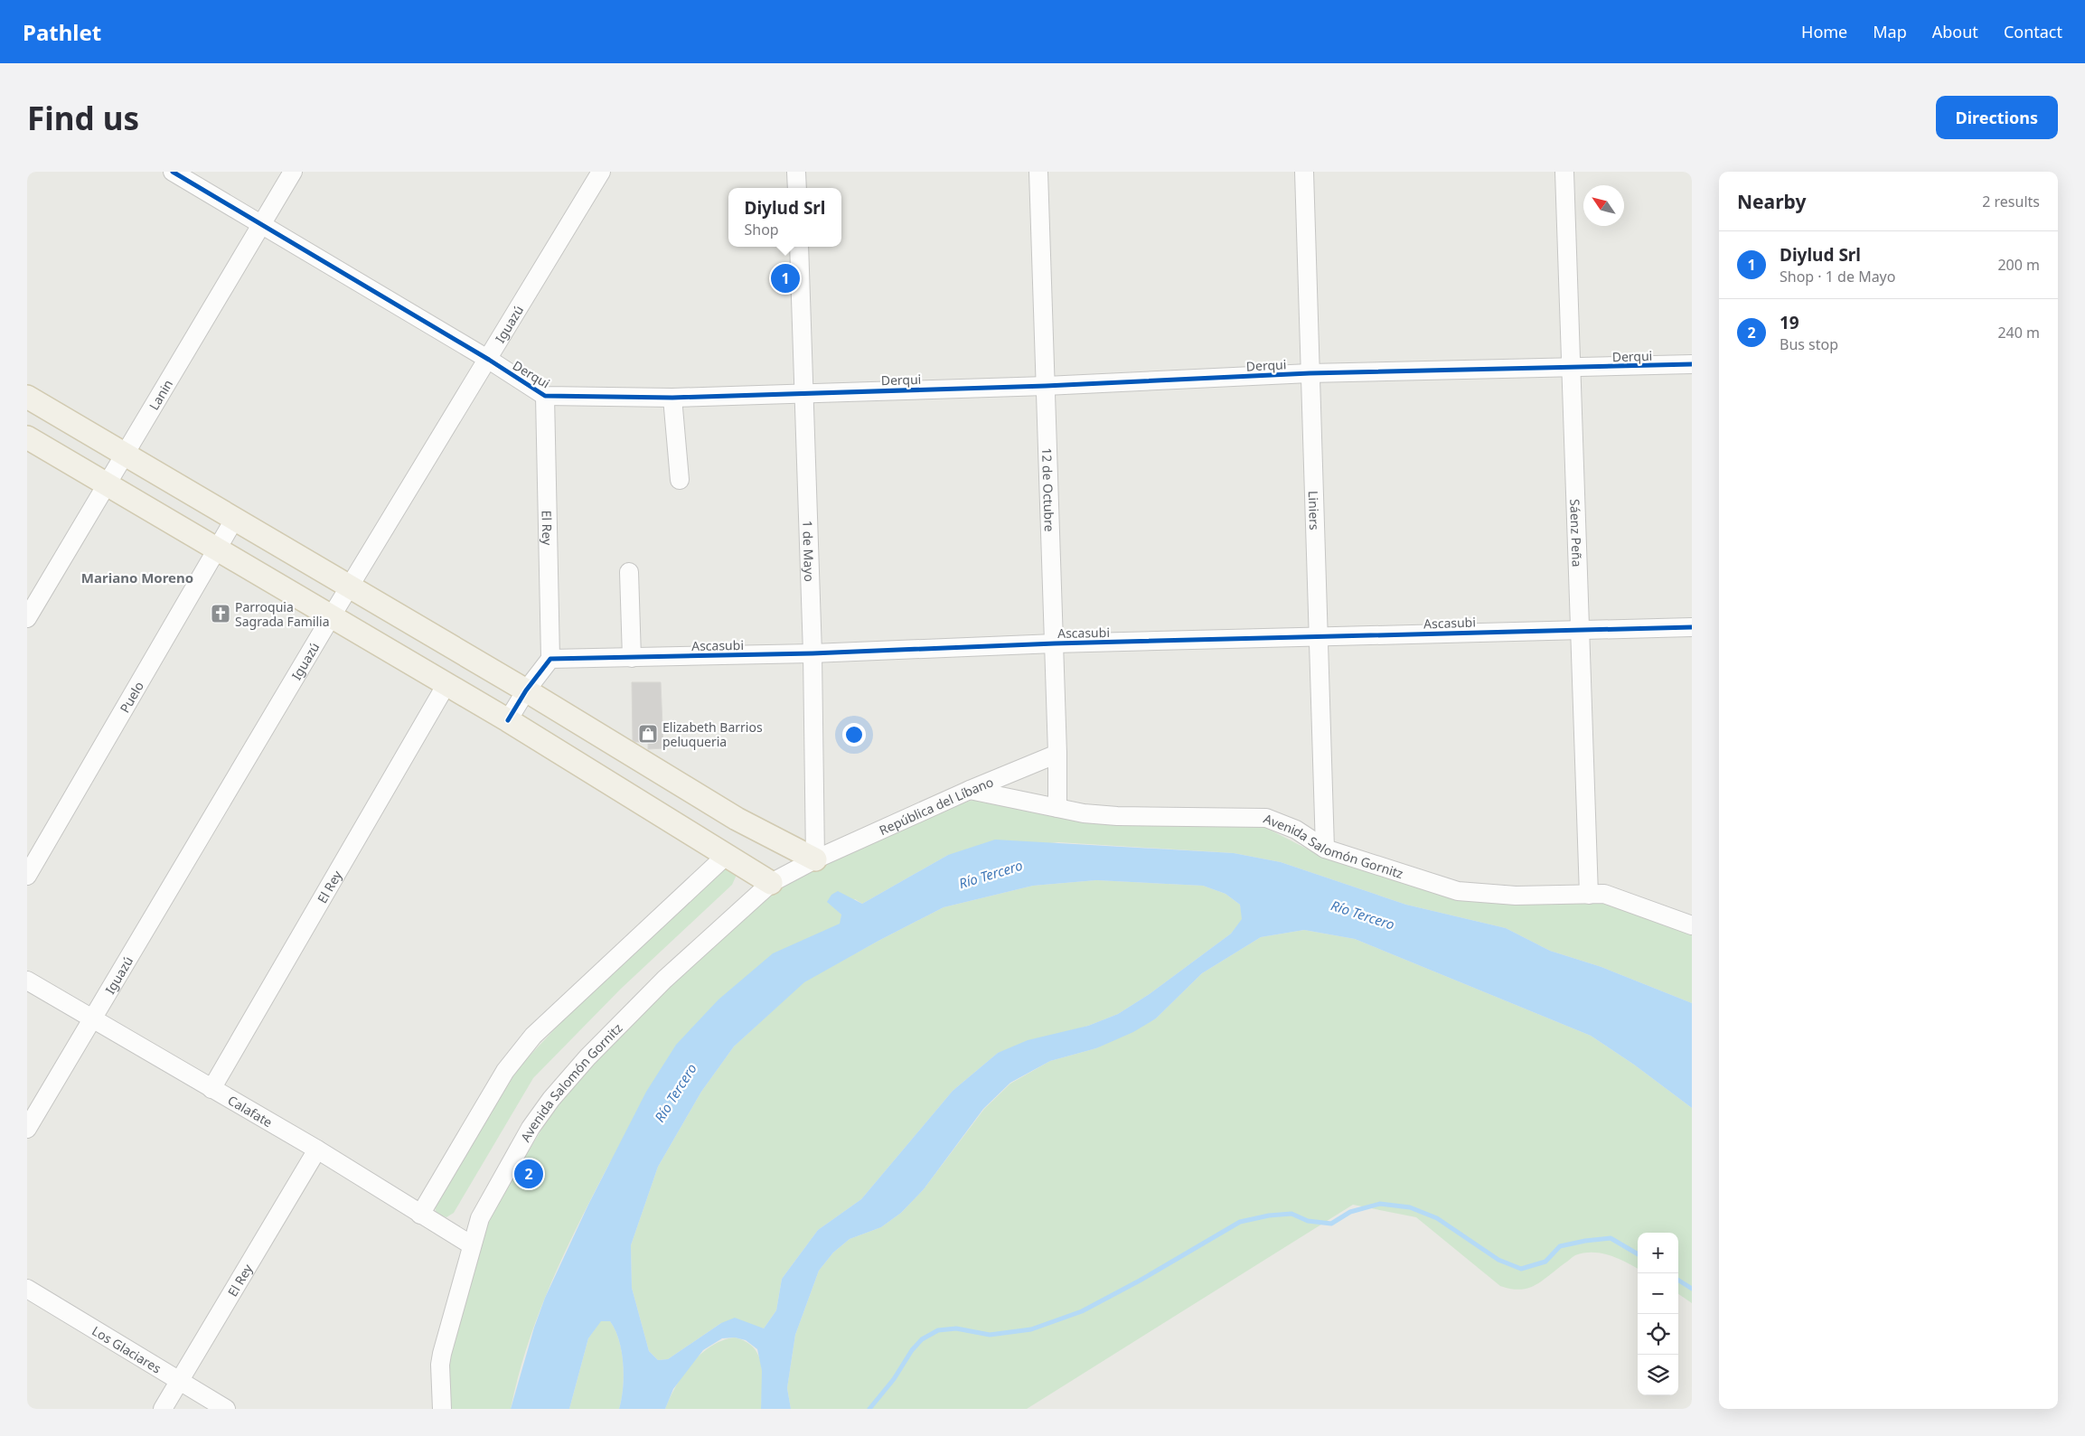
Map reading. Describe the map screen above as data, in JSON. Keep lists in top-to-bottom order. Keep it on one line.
{"streets":{"street":["Iguazú","Derqui","Lanin","12 de Octubre","Liniers","El Rey","Sáenz Peña","1 de Mayo","Ascasubi","Puelo","República del Líbano","Avenida Salomón Gornitz","Calafate","Los Glaciares"]},"crossings":[["Iguazú","Derqui"],["Iguazú","Calafate"],["Derqui","Lanin"],["Derqui","12 de Octubre"],["Derqui","Liniers"],["Derqui","El Rey"],["Derqui","Sáenz Peña"],["Derqui","1 de Mayo"],["12 de Octubre","Ascasubi"],["12 de Octubre","República del Líbano"],["12 de Octubre","Avenida Salomón Gornitz"],["Liniers","Ascasubi"],["Liniers","Avenida Salomón Gornitz"],["El Rey","Ascasubi"],["El Rey","Calafate"],["El Rey","Los Glaciares"],["Sáenz Peña","Ascasubi"],["Sáenz Peña","Avenida Salomón Gornitz"],["1 de Mayo","Ascasubi"],["1 de Mayo","República del Líbano"],["1 de Mayo","Avenida Salomón Gornitz"],["República del Líbano","Avenida Salomón Gornitz"],["Avenida Salomón Gornitz","Calafate"]],"districts":["Mariano Moreno"],"water":["Río Tercero"],"places":{"church":["Parroquia Sagrada Familia"],"shop":["Elizabeth Barrios peluqueria"]},"north":"top left","page":{"header":"Pathlet","nav":["Home","Map","About","Contact"],"buttons":"Directions","title":"Find us","heading":["Nearby","2 results"],"popup":["Diylud Srl","Shop"],"list":[{"mark":"1","name":"Diylud Srl","note":"Shop · 1 de Mayo","value":"200 m"},{"mark":"2","name":"19","note":"Bus stop","value":"240 m"}],"pins":["1","2"],"map_buttons":["+","−"]}}
